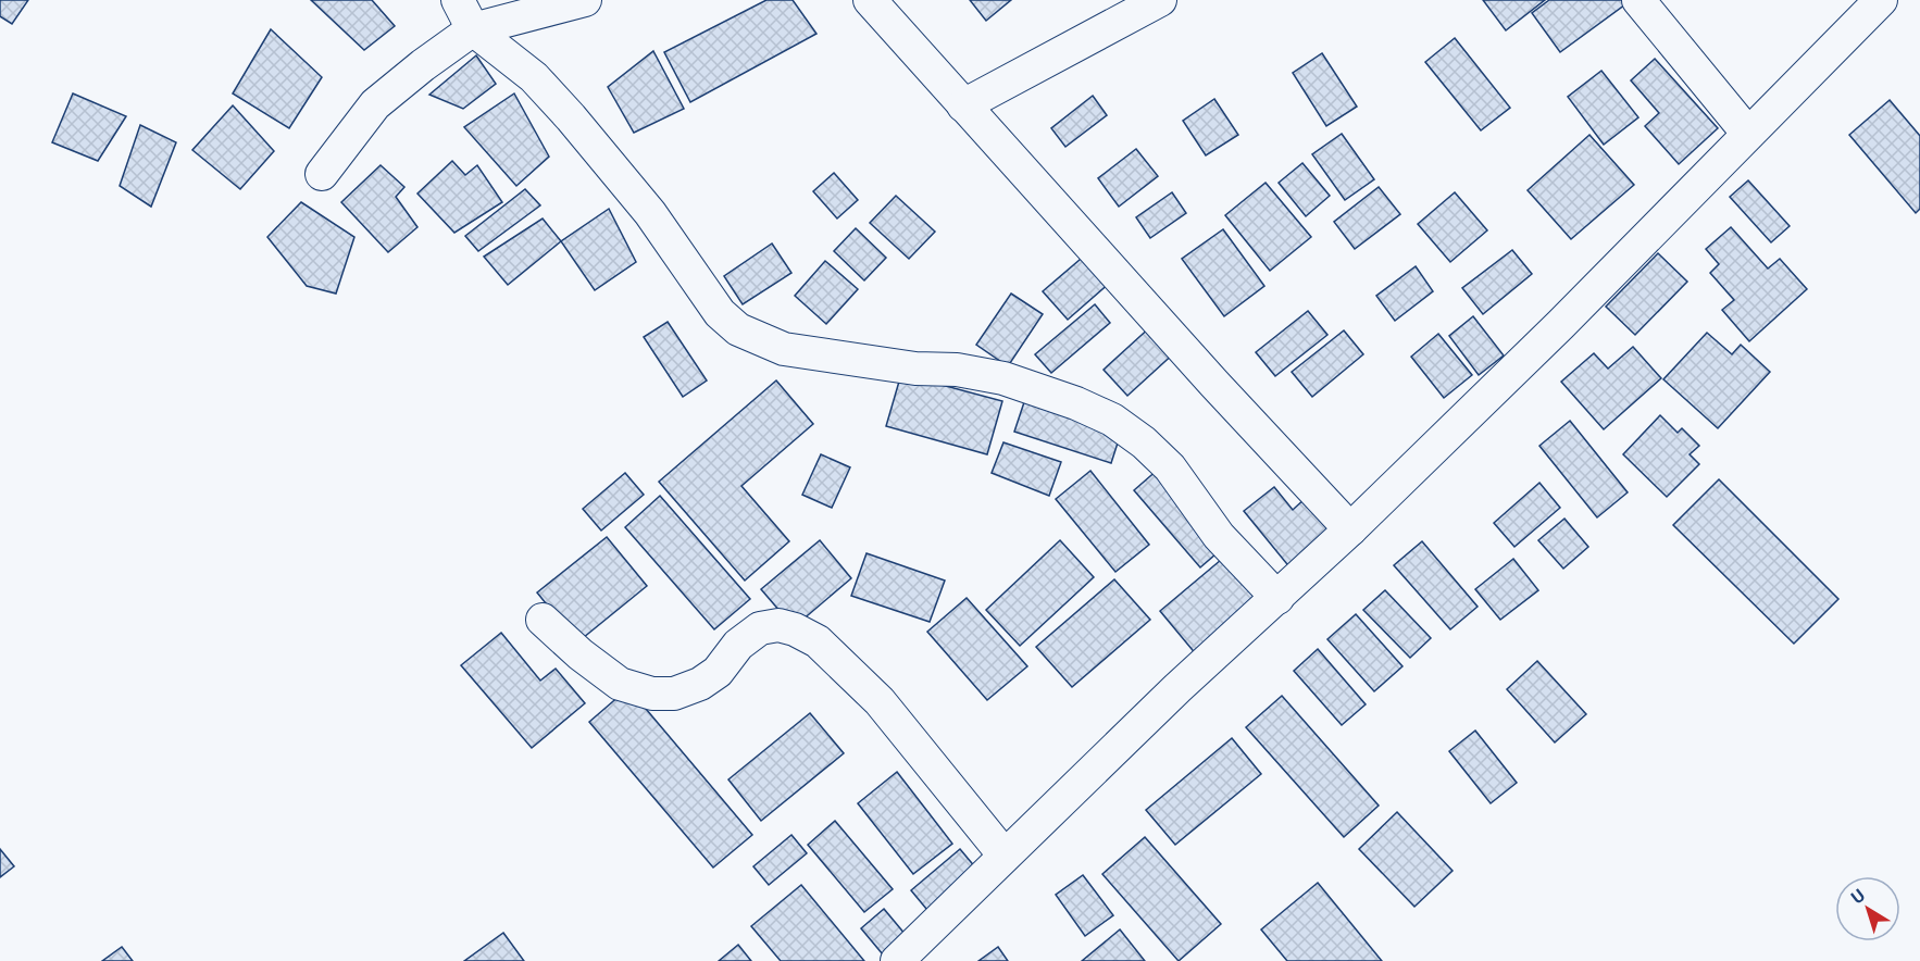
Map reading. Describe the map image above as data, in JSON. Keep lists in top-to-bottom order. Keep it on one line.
{"north":"top left"}
